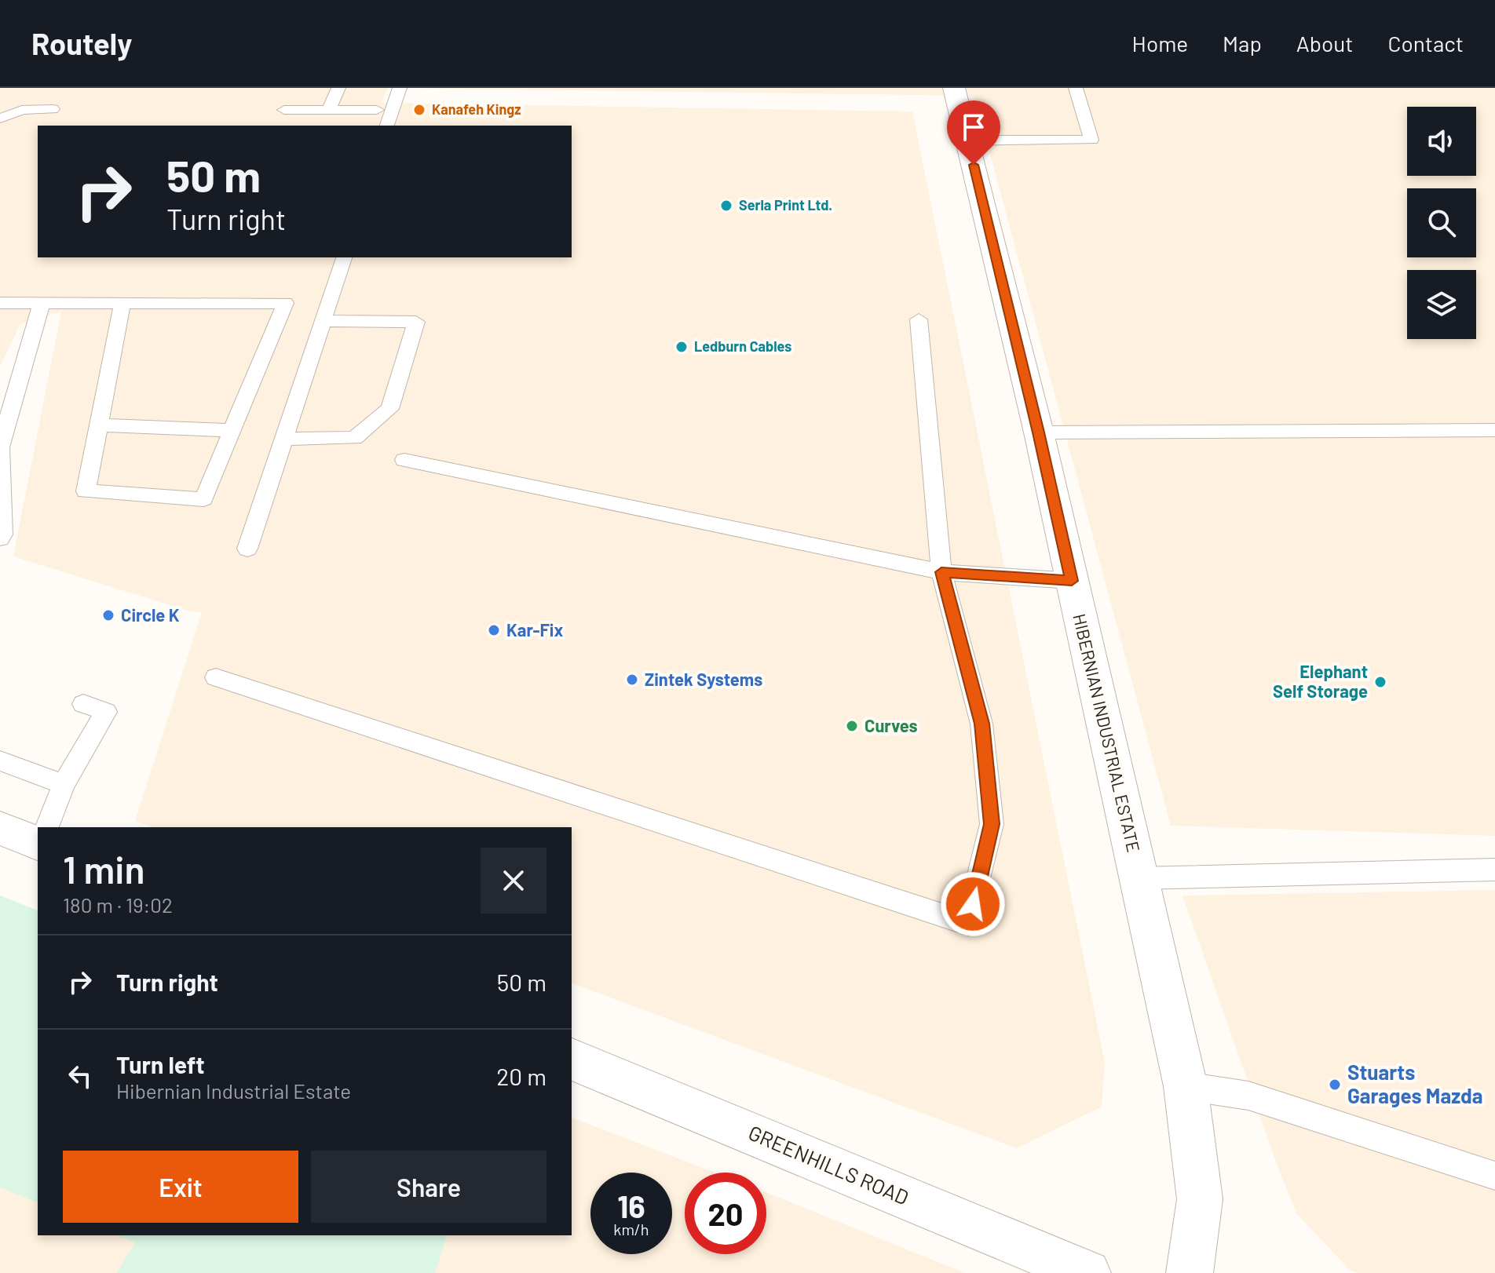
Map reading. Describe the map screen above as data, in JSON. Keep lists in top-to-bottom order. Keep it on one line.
{"streets":{"street":["HIBERNIAN INDUSTRIAL ESTATE","GREENHILLS ROAD"]},"places":["Kanafeh Kingz","Serla Print Ltd.","Ledburn Cables","Circle K","Kar-Fix","Zintek Systems","Elephant Self Storage","Curves","Stuarts Garages Mazda"],"page":{"header":"Routely","nav":["Home","Map","About","Contact"],"turn":["50 m","Turn right"],"heading":["1 min","180 m · 19:02"],"list":[{"name":"Turn right","value":"50 m"},{"name":"Turn left","note":"Hibernian Industrial Estate","value":"20 m"}],"buttons":["Exit","Share"],"speed":"16 km/h","limit":"20"}}
